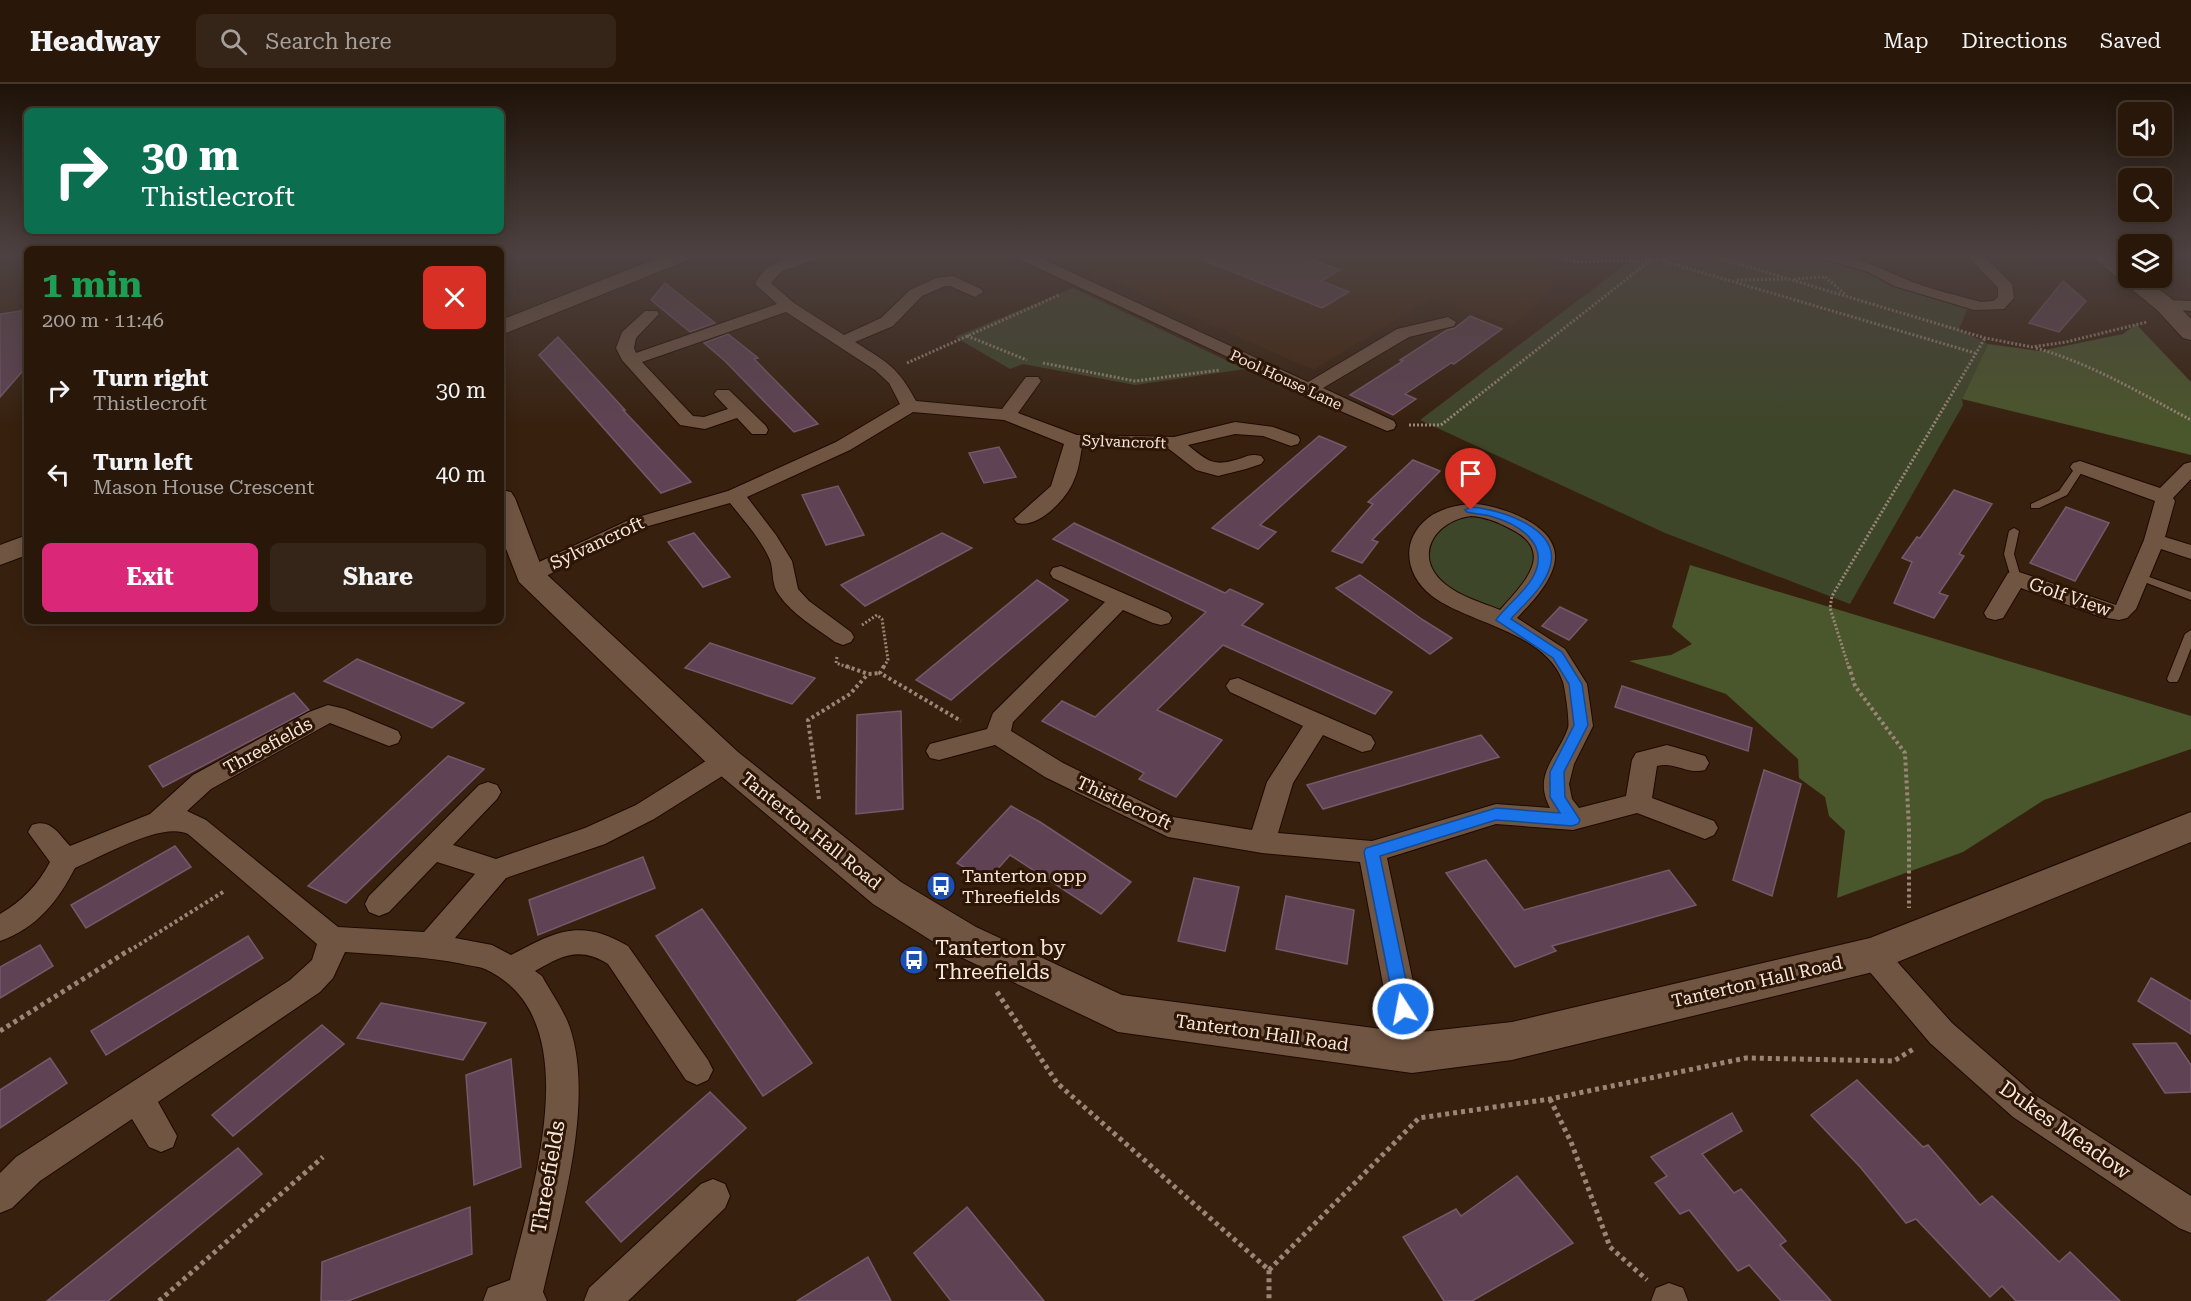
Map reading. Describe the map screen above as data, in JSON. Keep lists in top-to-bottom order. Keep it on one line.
{"streets":{"street":["Pool House Lane","Sylvancroft","Golf View","Threefields","Thistlecroft","Tanterton Hall Road","Dukes Meadow"]},"crossings":[["Sylvancroft","Tanterton Hall Road"],["Tanterton Hall Road","Dukes Meadow"]],"places":{"bus stop":["Tanterton opp Threefields","Tanterton by Threefields"]},"page":{"header":"Headway","search":"Search here","nav":["Map","Directions","Saved"],"turn":["30 m","Thistlecroft"],"heading":["1 min","200 m · 11:46"],"list":[{"name":"Turn right","note":"Thistlecroft","value":"30 m"},{"name":"Turn left","note":"Mason House Crescent","value":"40 m"}],"buttons":["Exit","Share"]}}
